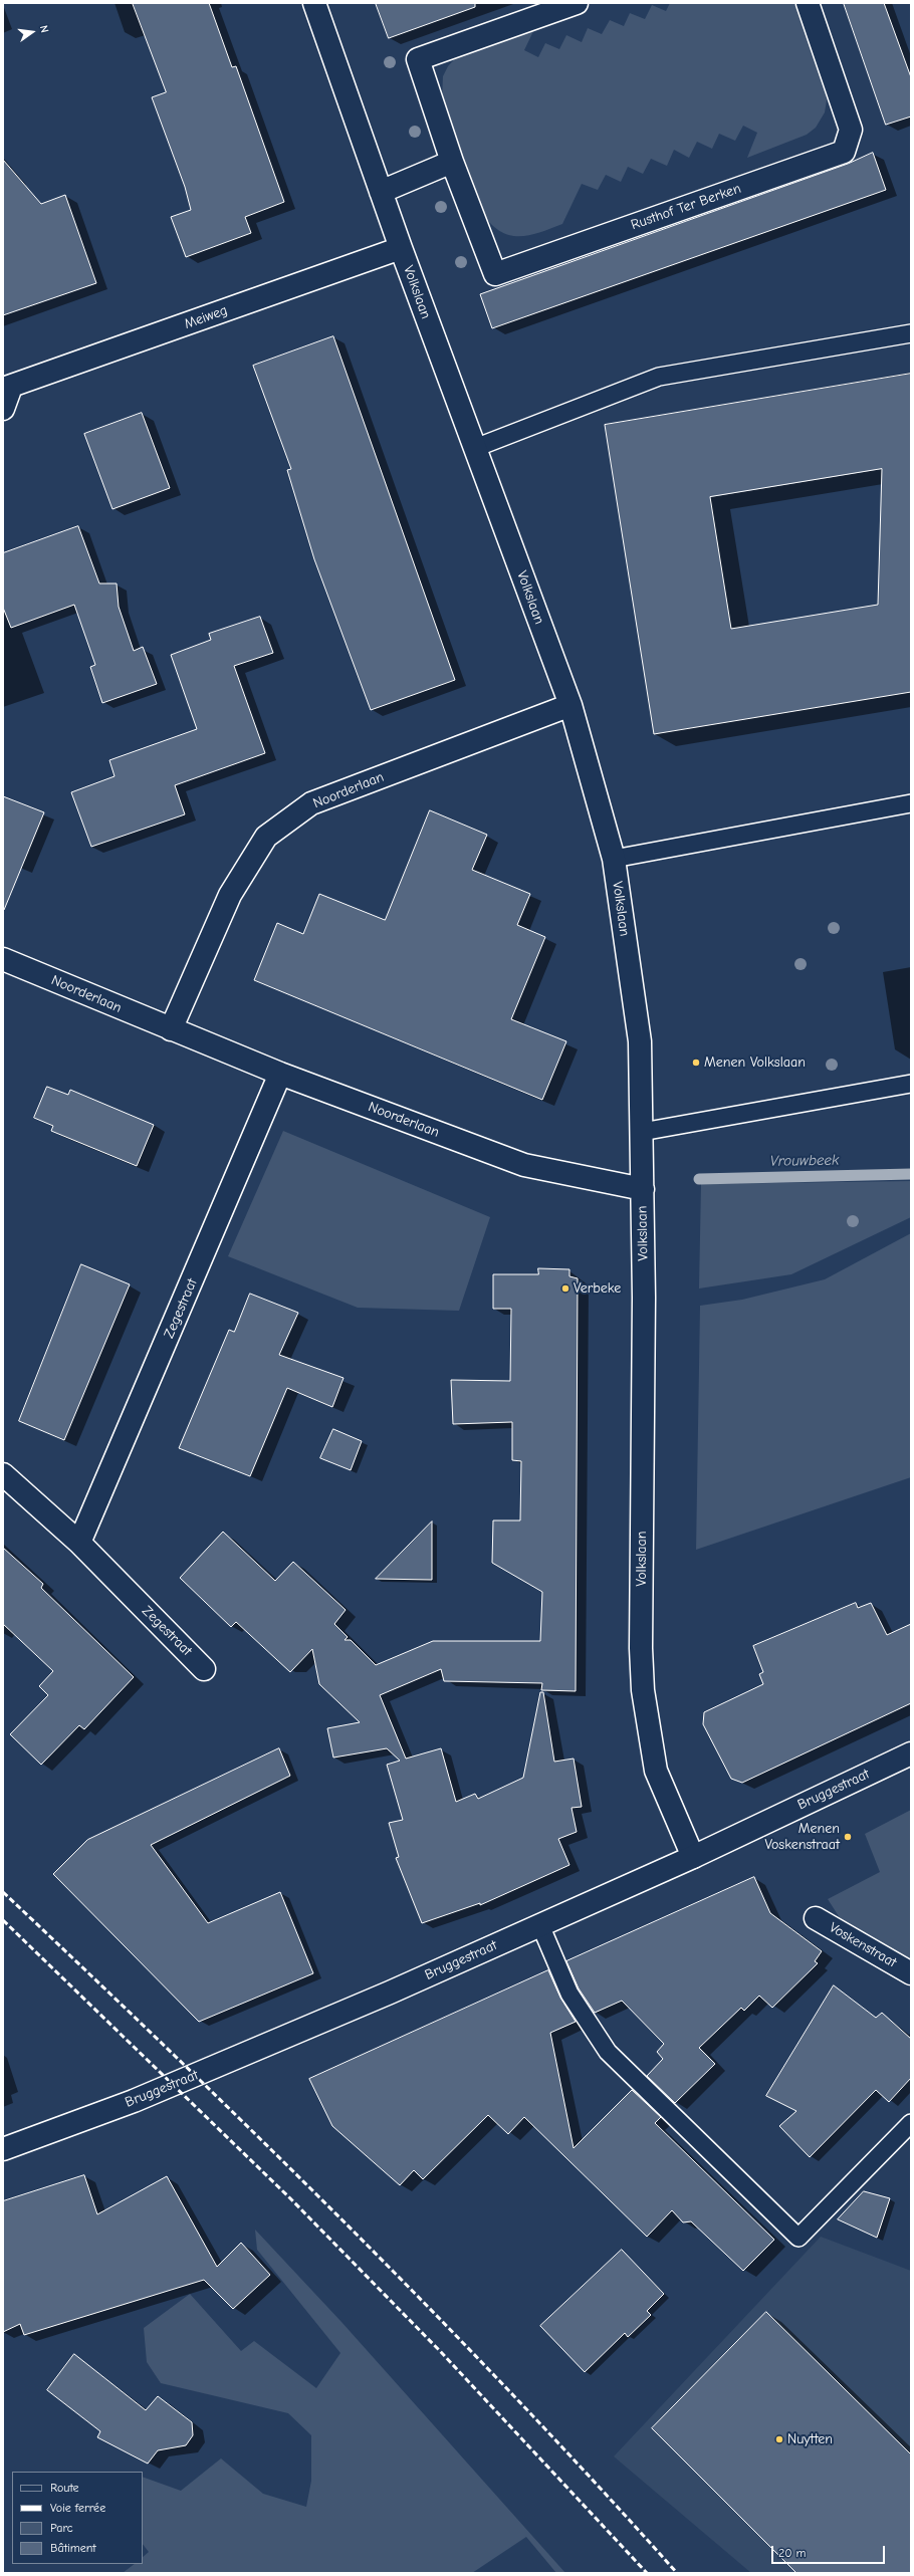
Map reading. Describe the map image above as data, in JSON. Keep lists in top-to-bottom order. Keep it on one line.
{"streets":{"street":["Rusthof Ter Berken","Volkslaan","Meiweg","Noorderlaan","Zegestraat","Bruggestraat","Voskenstraat"]},"crossings":[["Volkslaan","Meiweg"],["Volkslaan","Noorderlaan"],["Volkslaan","Bruggestraat"],["Noorderlaan","Zegestraat"]],"water":["Vrouwbeek"],"places":["Menen Volkslaan","Verbeke","Menen Voskenstraat","Nuytten"],"legend":["Route","Voie ferrée","Parc","Bâtiment"],"scale_bar":"20 m","north":"right"}
